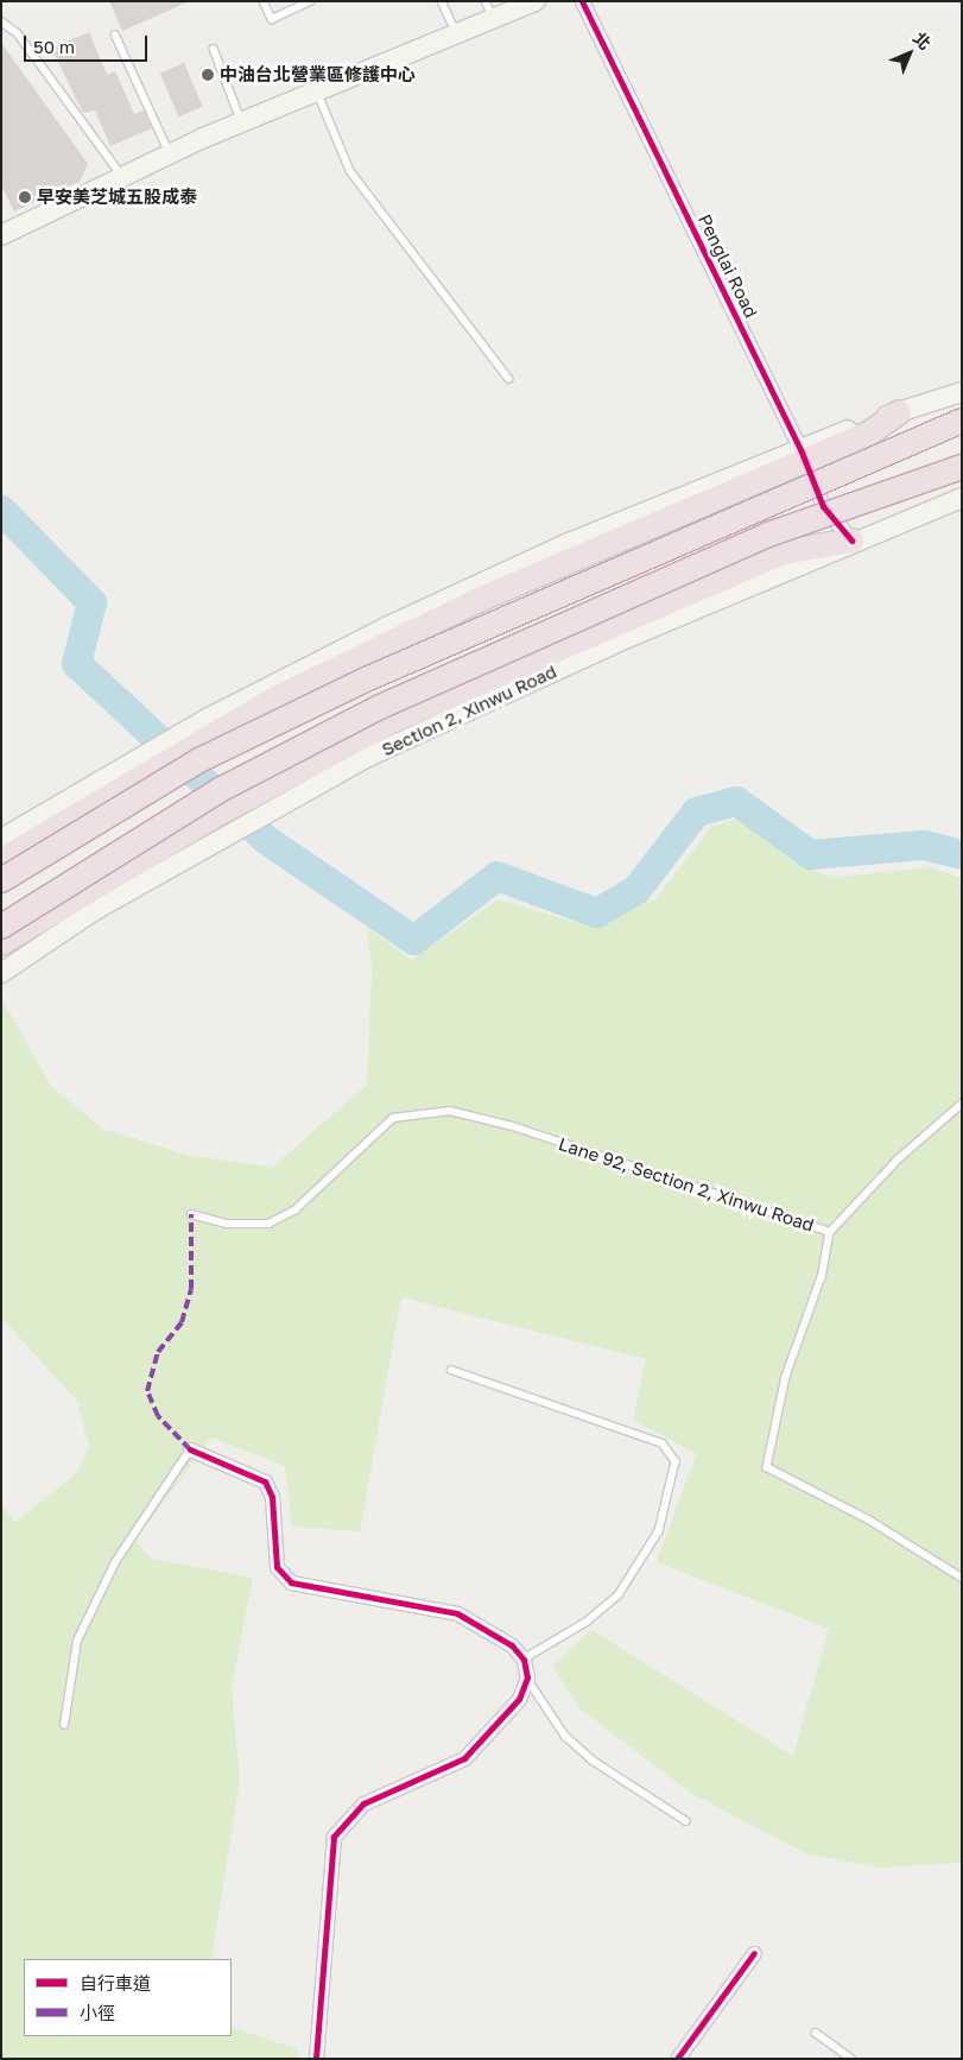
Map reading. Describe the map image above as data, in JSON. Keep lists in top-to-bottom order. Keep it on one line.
{"streets":{"main road":["Section 2, Xinwu Road"],"street":["Penglai Road"],"lane":["Lane 92, Section 2, Xinwu Road"]},"crossings":[["Penglai Road","Section 2, Xinwu Road"]],"places":["中油台北營業區修護中心","早安美芝城五股成泰"],"legend":["自行車道","小徑"],"scale_bar":"50 m","north":"top right"}
